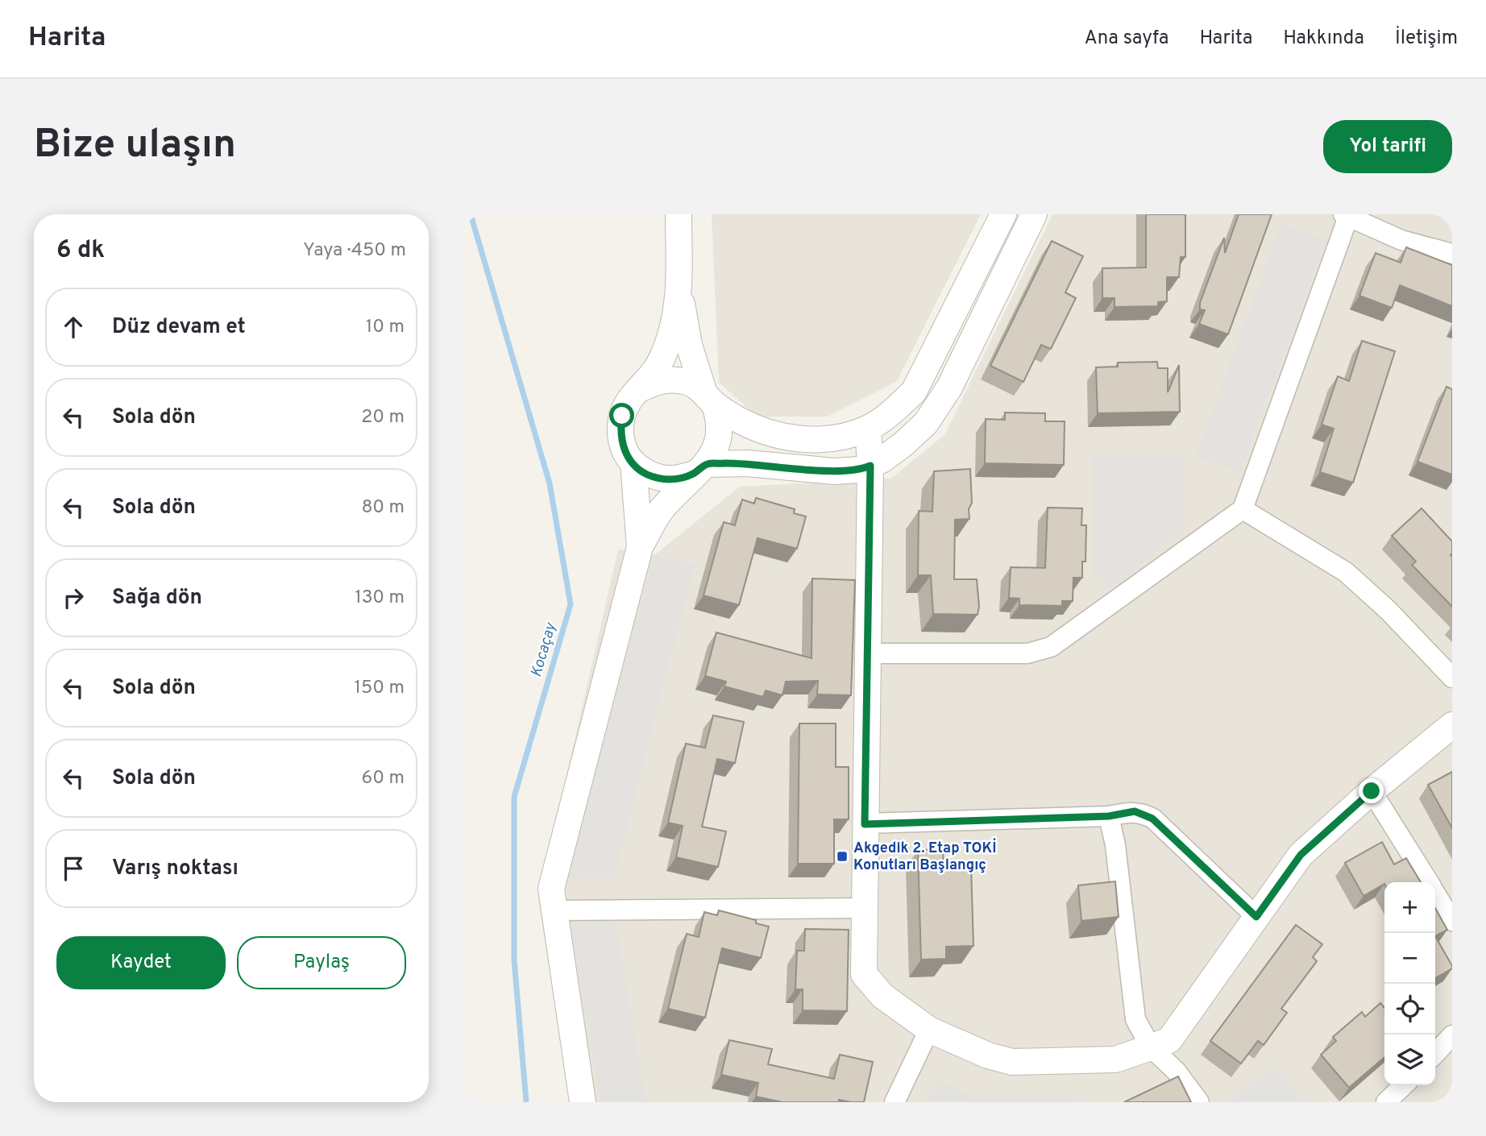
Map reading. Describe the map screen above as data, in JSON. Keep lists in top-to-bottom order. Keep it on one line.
{"water":["Kocaçay"],"places":{"transit":["Akgedik 2. Etap TOKİ Konutları Başlangıç"]},"page":{"header":"Harita","nav":["Ana sayfa","Harita","Hakkında","İletişim"],"buttons":["Yol tarifi",["Kaydet","Paylaş"]],"title":"Bize ulaşın","heading":["6 dk","Yaya · 450 m"],"list":[["Düz devam et","10 m"],["Sola dön","20 m"],["Sola dön","80 m"],["Sağa dön","130 m"],["Sola dön","150 m"],["Sola dön","60 m"],"Varış noktası"],"map_buttons":["+","−"]}}
